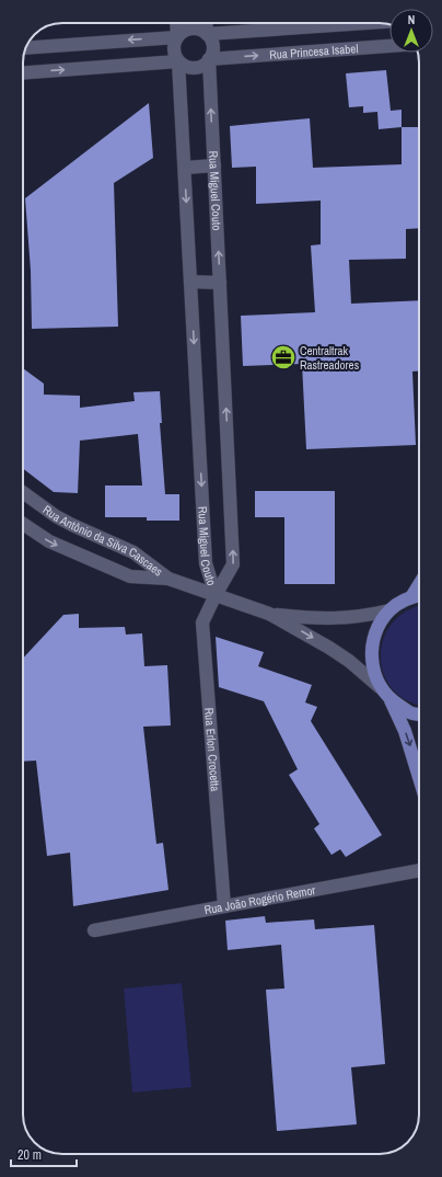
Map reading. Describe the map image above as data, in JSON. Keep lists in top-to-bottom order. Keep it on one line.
{"streets":{"street":["Rua Princesa Isabel","Rua Miguel Couto","Rua Antônio da Silva Cascaes","Rua Erlon Crocetta","Rua João Rogério Remor"]},"crossings":[["Rua Princesa Isabel","Rua Miguel Couto"],["Rua Miguel Couto","Rua Antônio da Silva Cascaes"],["Rua Miguel Couto","Rua Erlon Crocetta"],["Rua Antônio da Silva Cascaes","Rua Erlon Crocetta"],["Rua Erlon Crocetta","Rua João Rogério Remor"]],"places":{"office":["Centraltrak Rastreadores"]},"scale_bar":"20 m","north":"top"}
